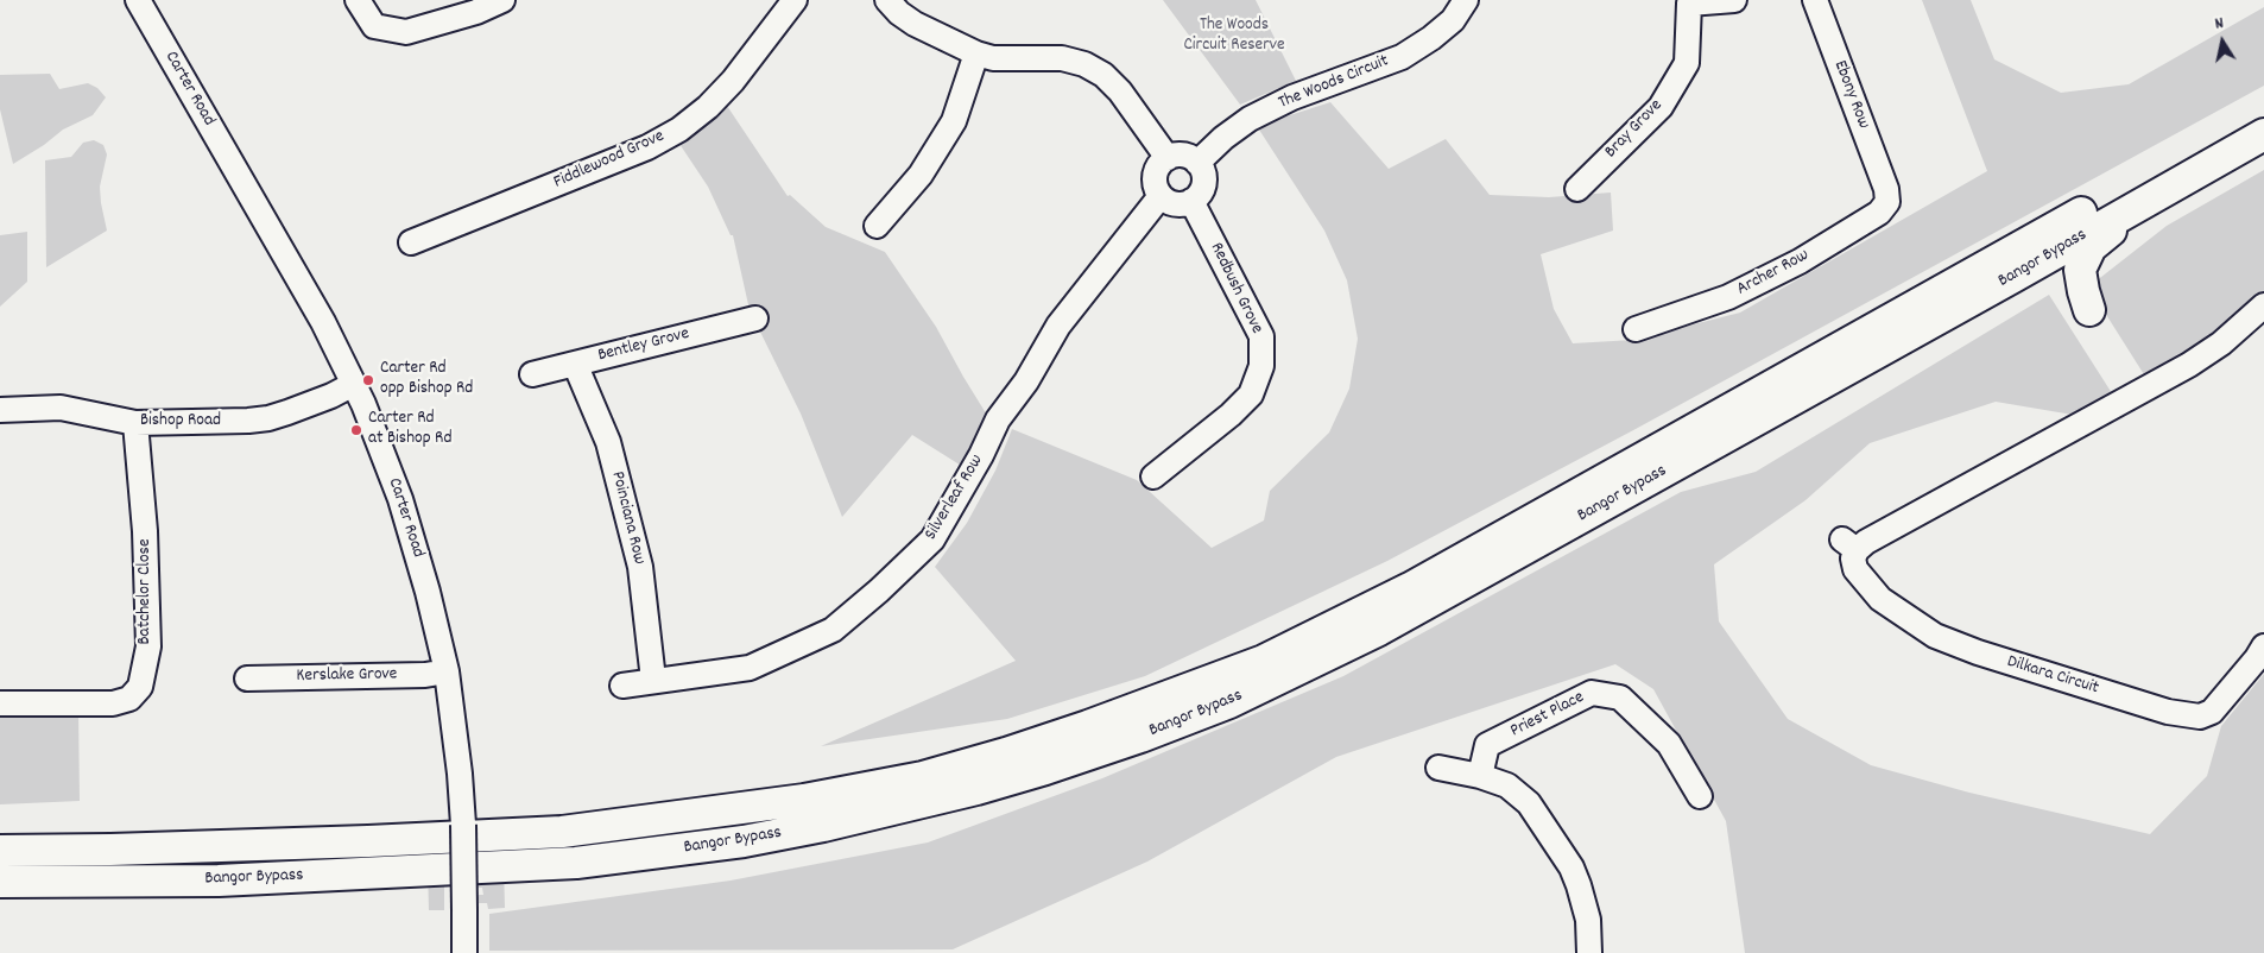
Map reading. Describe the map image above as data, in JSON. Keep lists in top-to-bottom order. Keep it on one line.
{"streets":{"main road":["Bangor Bypass"],"street":["The Woods Circuit","Carter Road","Ebony Row","Bray Grove","Fiddlewood Grove","Archer Row","Redbush Grove","Bentley Grove","Bishop Road","Silverleaf Row","Poinciana Row","Batchelor Close","Kerslake Grove","Dilkara Circuit","Priest Place"]},"crossings":[["The Woods Circuit","Redbush Grove"],["The Woods Circuit","Silverleaf Row"],["Carter Road","Bishop Road"],["Carter Road","Kerslake Grove"],["Ebony Row","Archer Row"],["Redbush Grove","Silverleaf Row"],["Bentley Grove","Poinciana Row"],["Bishop Road","Batchelor Close"],["Silverleaf Row","Poinciana Row"]],"parks":["The Woods Circuit Reserve"],"places":["Carter Rd opp Bishop Rd","Carter Rd at Bishop Rd"],"north":"top"}
